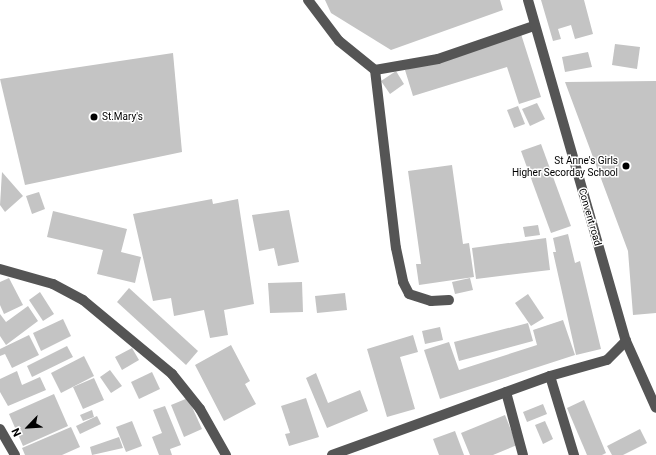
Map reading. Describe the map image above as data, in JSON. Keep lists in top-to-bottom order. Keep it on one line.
{"streets":{"street":["Convent road"]},"places":["St.Mary's","St Anne's Girls Higher Secorday School"],"north":"bottom left"}
